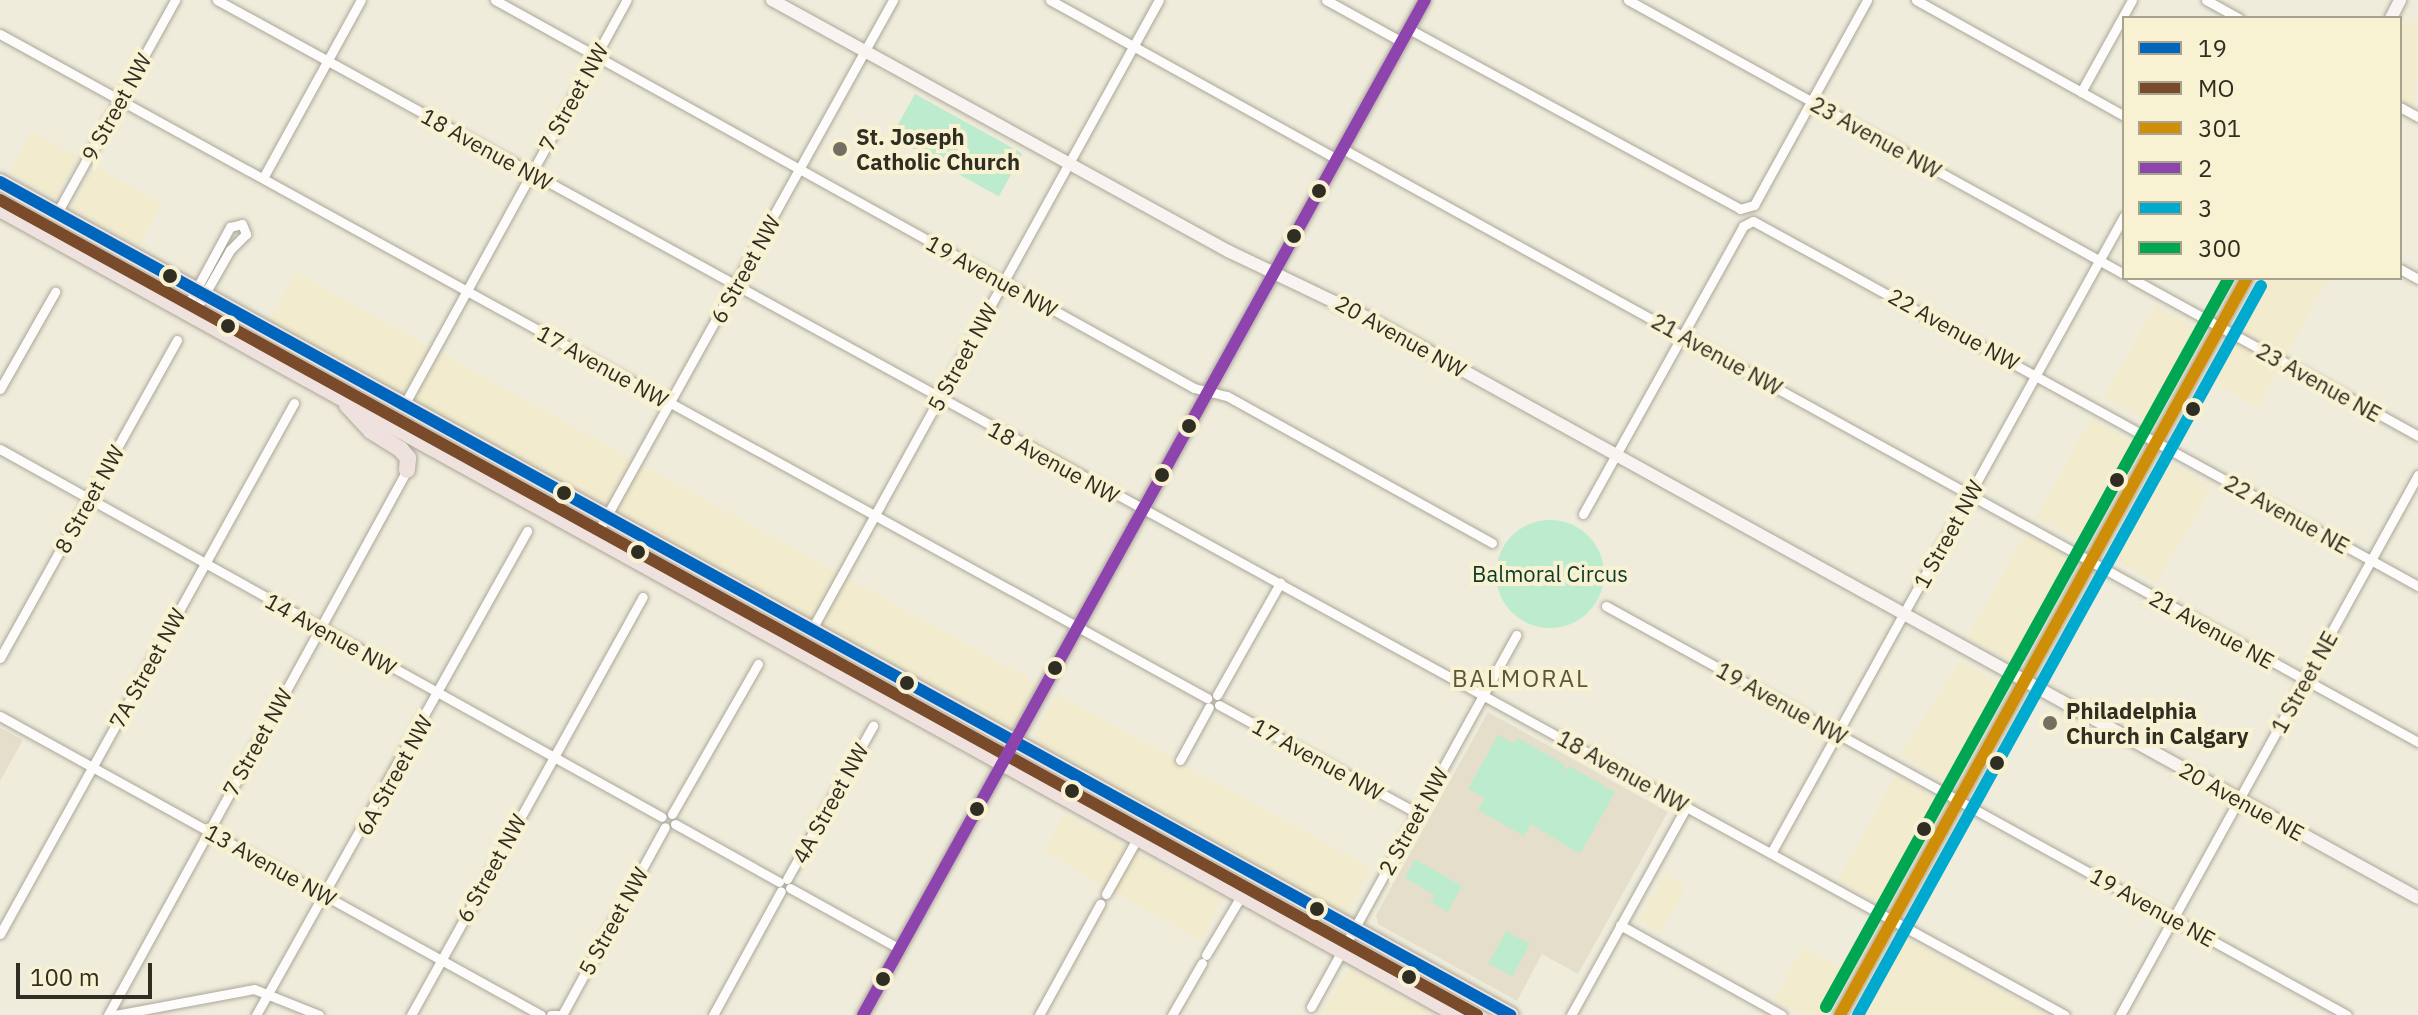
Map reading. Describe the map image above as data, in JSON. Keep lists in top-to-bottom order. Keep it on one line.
{"streets":{"street":["7 Street NW","9 Street NW","23 Avenue NW","18 Avenue NW","6 Street NW","19 Avenue NW","22 Avenue NW","20 Avenue NW","21 Avenue NW","5 Street NW","17 Avenue NW","23 Avenue NE","8 Street NW","22 Avenue NE","1 Street NW","21 Avenue NE","14 Avenue NW","7A Street NW","1 Street NE","6A Street NW","20 Avenue NE","4A Street NW","2 Street NW","13 Avenue NW","19 Avenue NE"]},"crossings":[["7 Street NW","18 Avenue NW"],["7 Street NW","19 Avenue NW"],["7 Street NW","17 Avenue NW"],["7 Street NW","14 Avenue NW"],["7 Street NW","13 Avenue NW"],["9 Street NW","17 Avenue NW"],["23 Avenue NW","1 Street NW"],["18 Avenue NW","6 Street NW"],["18 Avenue NW","5 Street NW"],["18 Avenue NW","1 Street NW"],["18 Avenue NW","2 Street NW"],["6 Street NW","19 Avenue NW"],["6 Street NW","20 Avenue NW"],["6 Street NW","17 Avenue NW"],["6 Street NW","14 Avenue NW"],["6 Street NW","13 Avenue NW"],["19 Avenue NW","5 Street NW"],["19 Avenue NW","1 Street NW"],["19 Avenue NW","19 Avenue NE"],["22 Avenue NW","21 Avenue NW"],["22 Avenue NW","22 Avenue NE"],["22 Avenue NW","1 Street NW"],["20 Avenue NW","5 Street NW"],["20 Avenue NW","1 Street NW"],["20 Avenue NW","20 Avenue NE"],["21 Avenue NW","5 Street NW"],["21 Avenue NW","1 Street NW"],["21 Avenue NW","21 Avenue NE"],["5 Street NW","17 Avenue NW"],["5 Street NW","14 Avenue NW"],["17 Avenue NW","2 Street NW"],["8 Street NW","14 Avenue NW"],["22 Avenue NE","1 Street NE"],["21 Avenue NE","1 Street NE"],["14 Avenue NW","7A Street NW"],["14 Avenue NW","6A Street NW"],["14 Avenue NW","4A Street NW"],["7A Street NW","13 Avenue NW"],["1 Street NE","20 Avenue NE"],["1 Street NE","19 Avenue NE"],["6A Street NW","13 Avenue NW"]],"districts":["BALMORAL"],"parks":["Balmoral Circus"],"places":["St. Joseph Catholic Church","Philadelphia Church in Calgary"],"lines":["transit line 2","transit line 19","transit line MO","transit line 301","transit line 300","transit line 3"],"legend":["19","MO","301","2","3","300"],"scale_bar":"100 m"}
